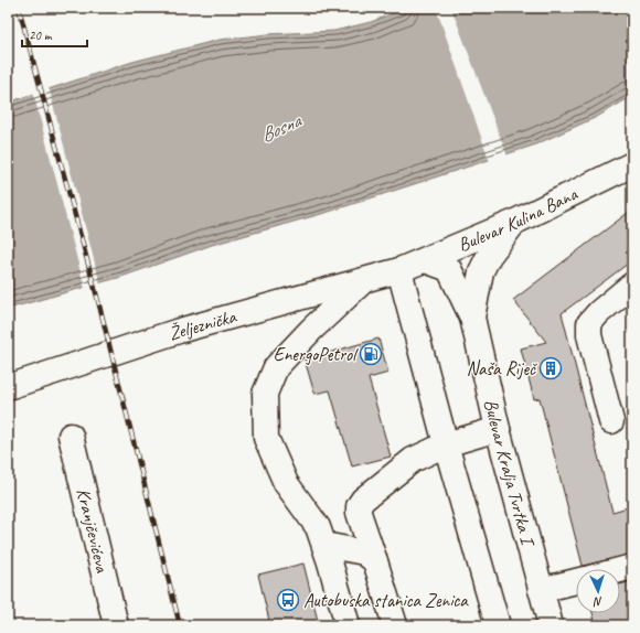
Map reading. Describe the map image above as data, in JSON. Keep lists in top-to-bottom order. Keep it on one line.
{"streets":{"street":["Bulevar Kulina Bana","Željeznička","Bulevar Kralja Tvrtka I","Kranjčevićeva"]},"crossings":[["Bulevar Kulina Bana","Željeznička"],["Bulevar Kulina Bana","Bulevar Kralja Tvrtka I"]],"water":["Bosna"],"places":{"fuel station":["EnergoPetrol"],"building":["Naša Riječ"],"bus stop":["Autobuska stanica Zenica"]},"scale_bar":"20 m","north":"bottom"}
